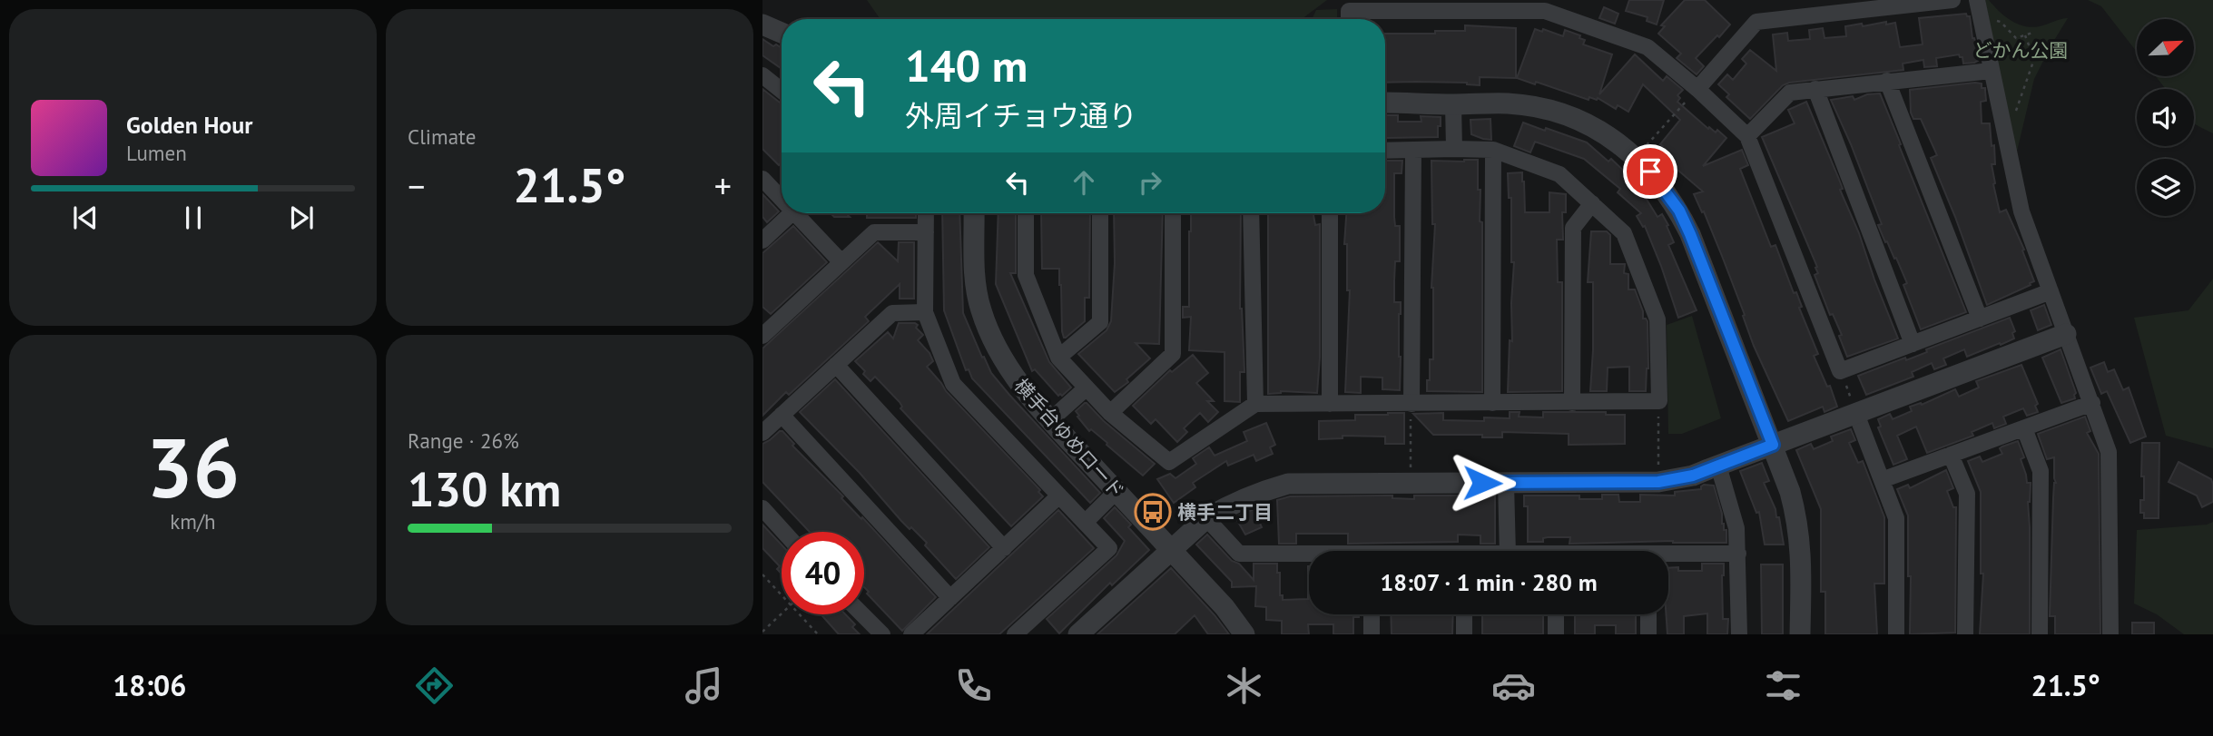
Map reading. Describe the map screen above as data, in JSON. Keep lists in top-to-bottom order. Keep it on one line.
{"streets":{"street":["横手台ゆめロード"]},"parks":["どかん公園"],"places":{"bus stop":["横手二丁目"]},"north":"top right","page":{"tile":["Climate",["36","km/h"],["Range · 26%","130 km"]],"turn":["140 m","外周イチョウ通り"],"song":["Golden Hour","Lumen"],"heat":["−","21.5°","+"],"limit":"40","trip":"18:07 · 1 min · 280 m","tabs":["18:06","21.5°"]}}
